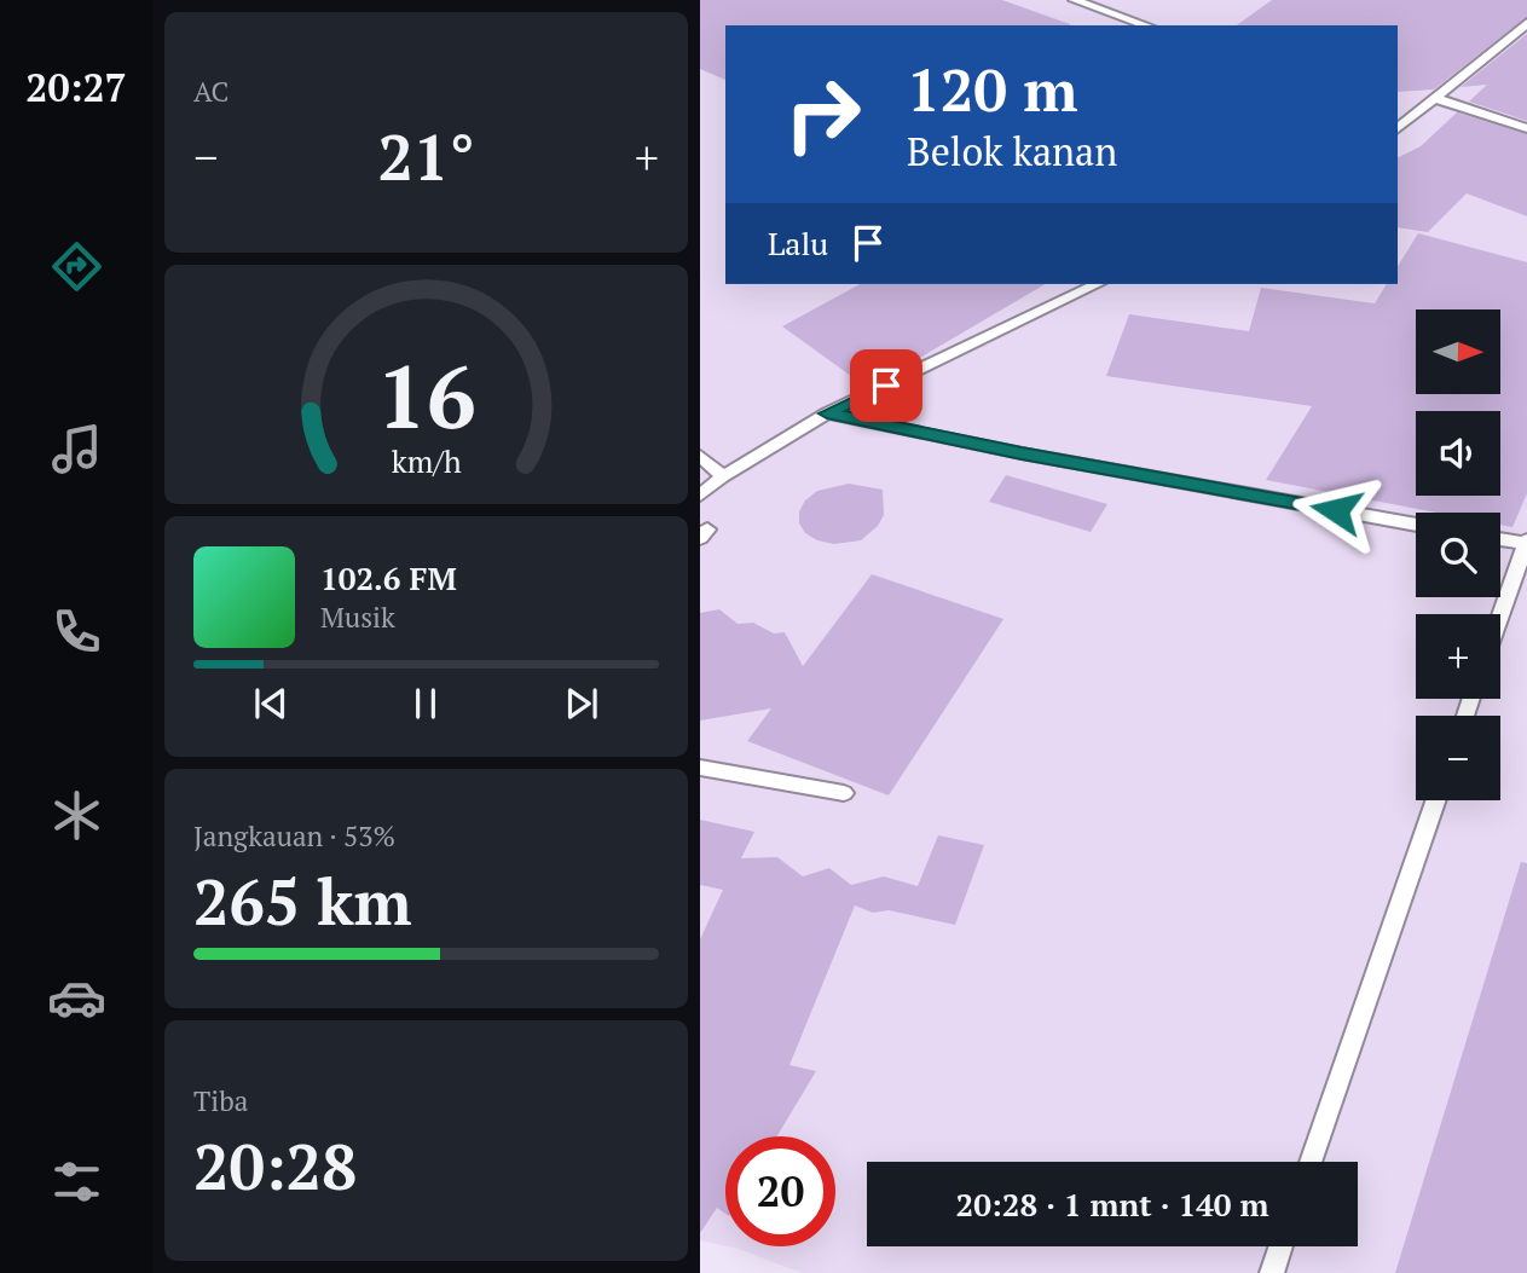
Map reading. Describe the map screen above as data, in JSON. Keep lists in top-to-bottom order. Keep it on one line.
{"north":"right","page":{"tabs":"20:27","tile":["AC",["Jangkauan · 53%","265 km"],["Tiba","20:28"]],"turn":["120 m","Belok kanan"],"heat":["−","21°","+"],"then":"Lalu","map_buttons":["+","−"],"song":["102.6 FM","Musik"],"limit":"20","trip":"20:28 · 1 mnt · 140 m","gauge":["16","km/h"]}}
